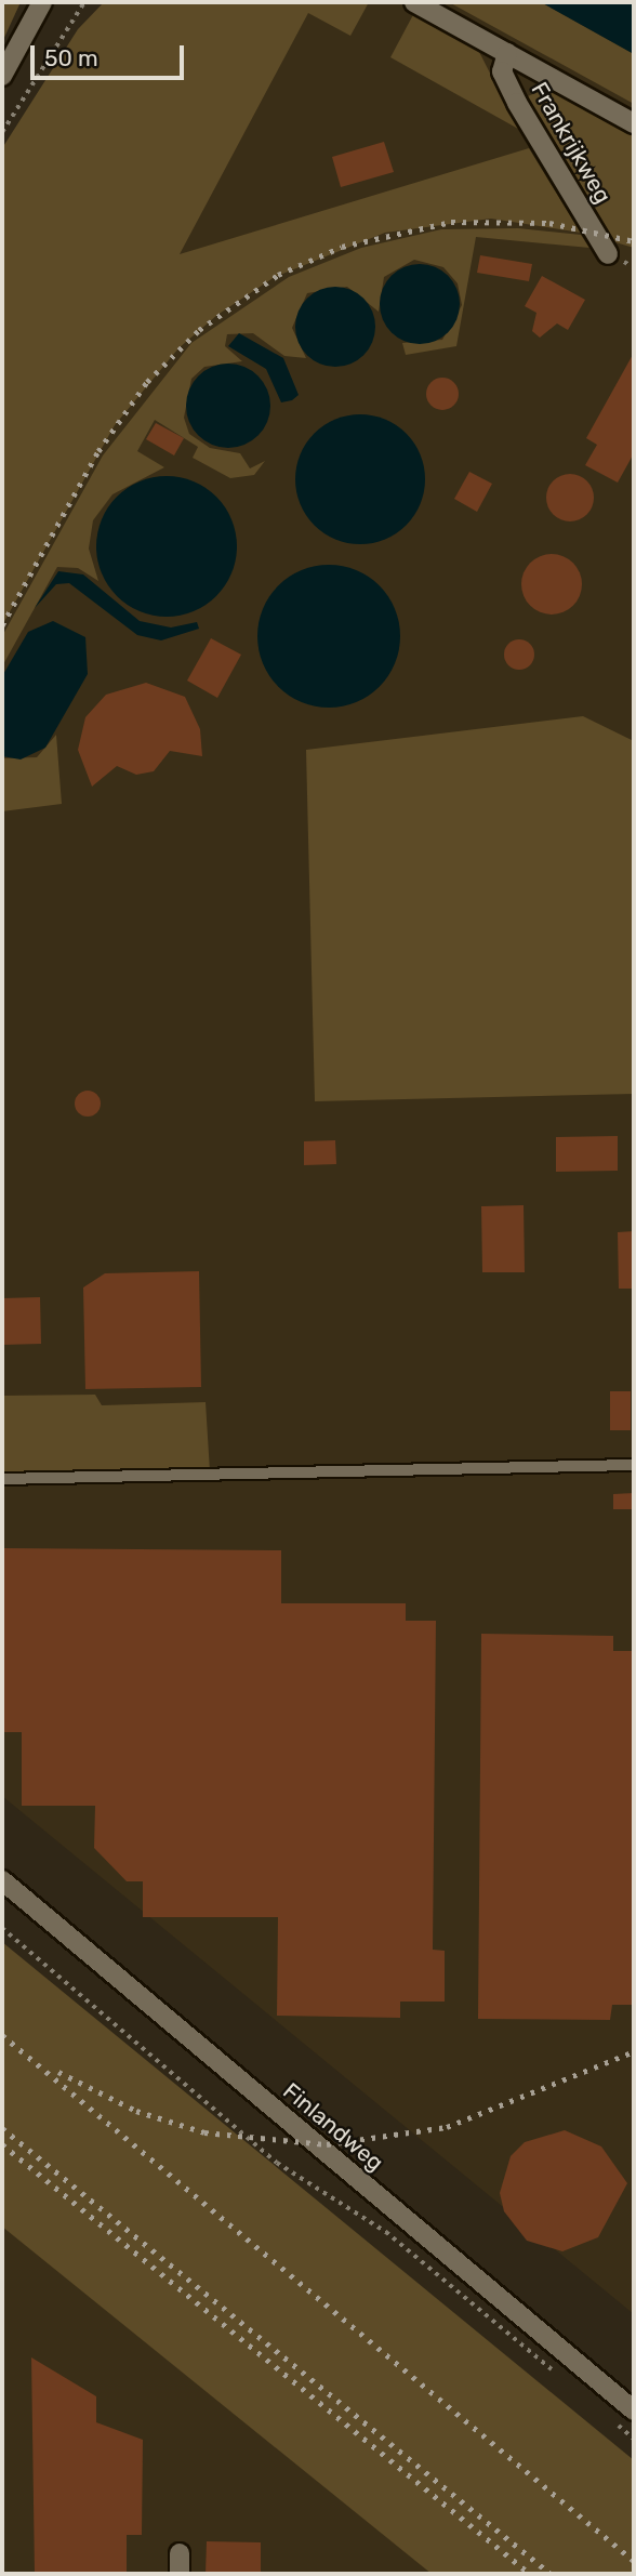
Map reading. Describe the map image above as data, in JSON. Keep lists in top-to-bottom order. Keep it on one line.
{"streets":{"street":["Frankrijkweg","Finlandweg"]},"scale_bar":"50 m"}
